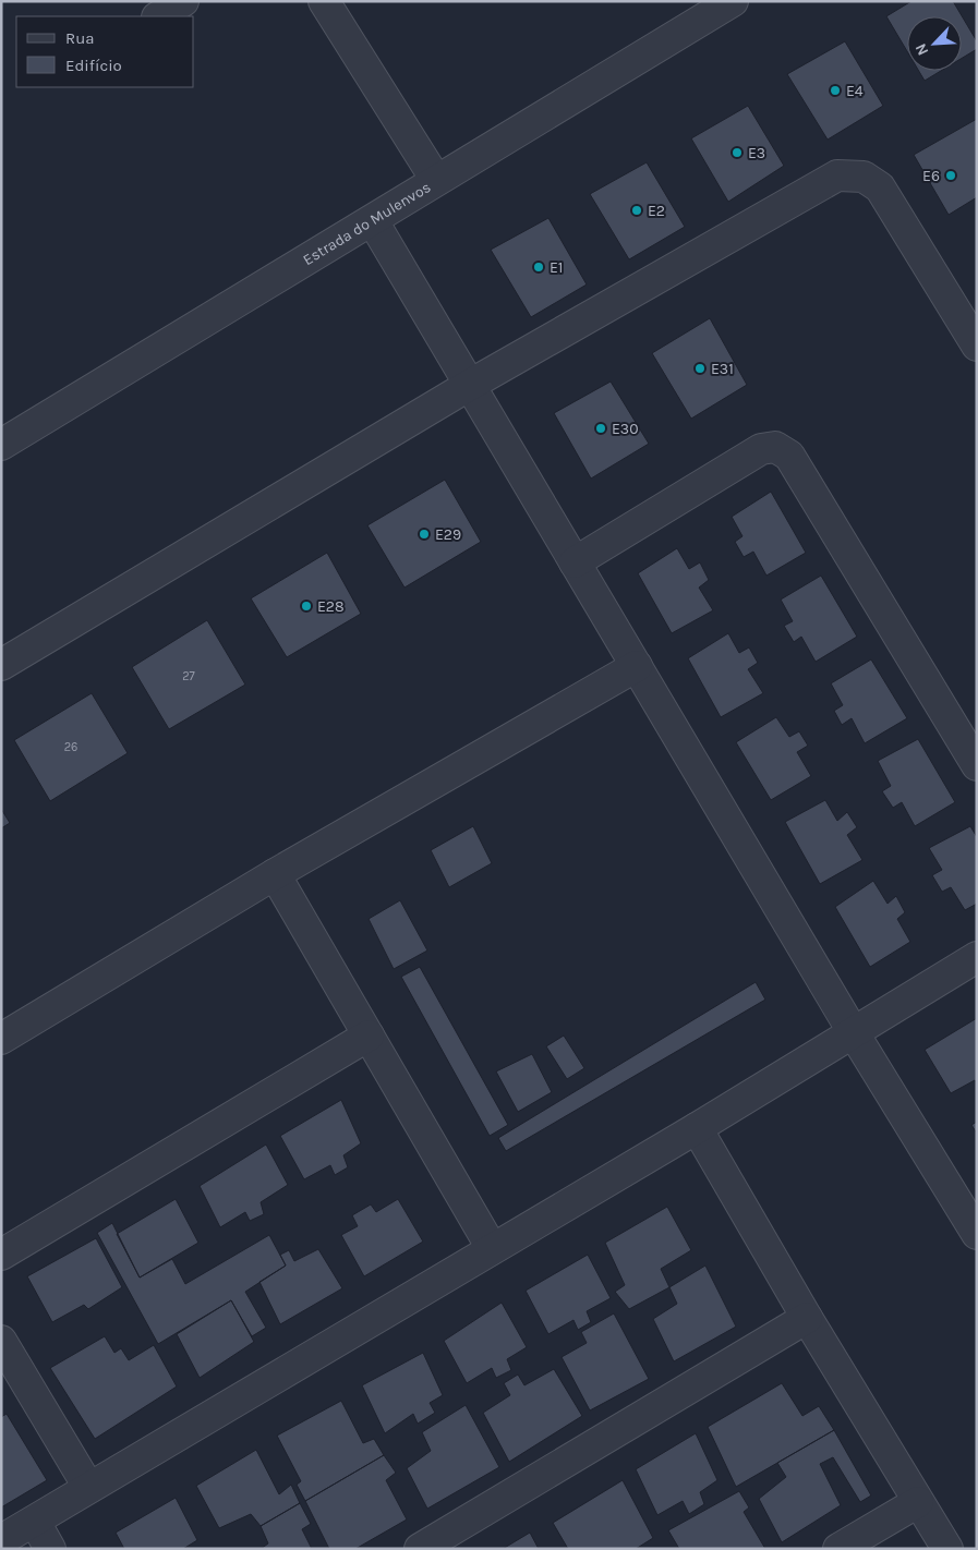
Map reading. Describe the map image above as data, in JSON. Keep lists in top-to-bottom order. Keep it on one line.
{"streets":{"street":["Estrada do Mulenvos"]},"places":["E4","E3","E6","E2","E1","E31","E30","E29","E28"],"house_numbers":["27","26"],"legend":["Rua","Edifício"],"north":"bottom left"}
